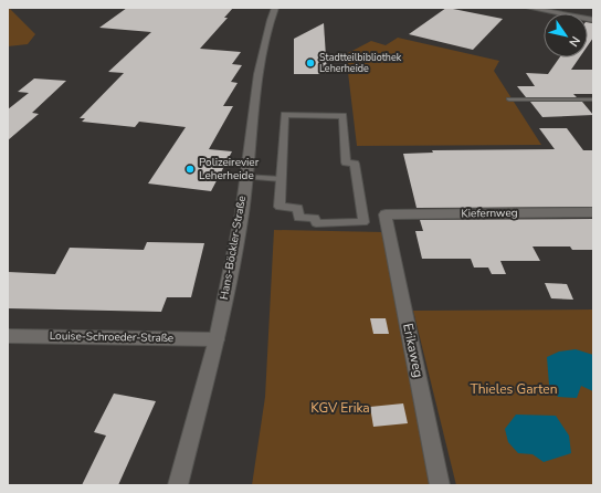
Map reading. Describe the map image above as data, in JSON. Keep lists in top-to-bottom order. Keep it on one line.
{"streets":{"street":["Kiefernweg","Hans-Böckler-Straße","Louise-Schroeder-Straße","Erikaweg"]},"crossings":[["Kiefernweg","Erikaweg"],["Hans-Böckler-Straße","Louise-Schroeder-Straße"]],"parks":["Thieles Garten","KGV Erika"],"places":["Stadtteilbibliothek Leherheide","Polizeirevier Leherheide"],"north":"bottom right"}
